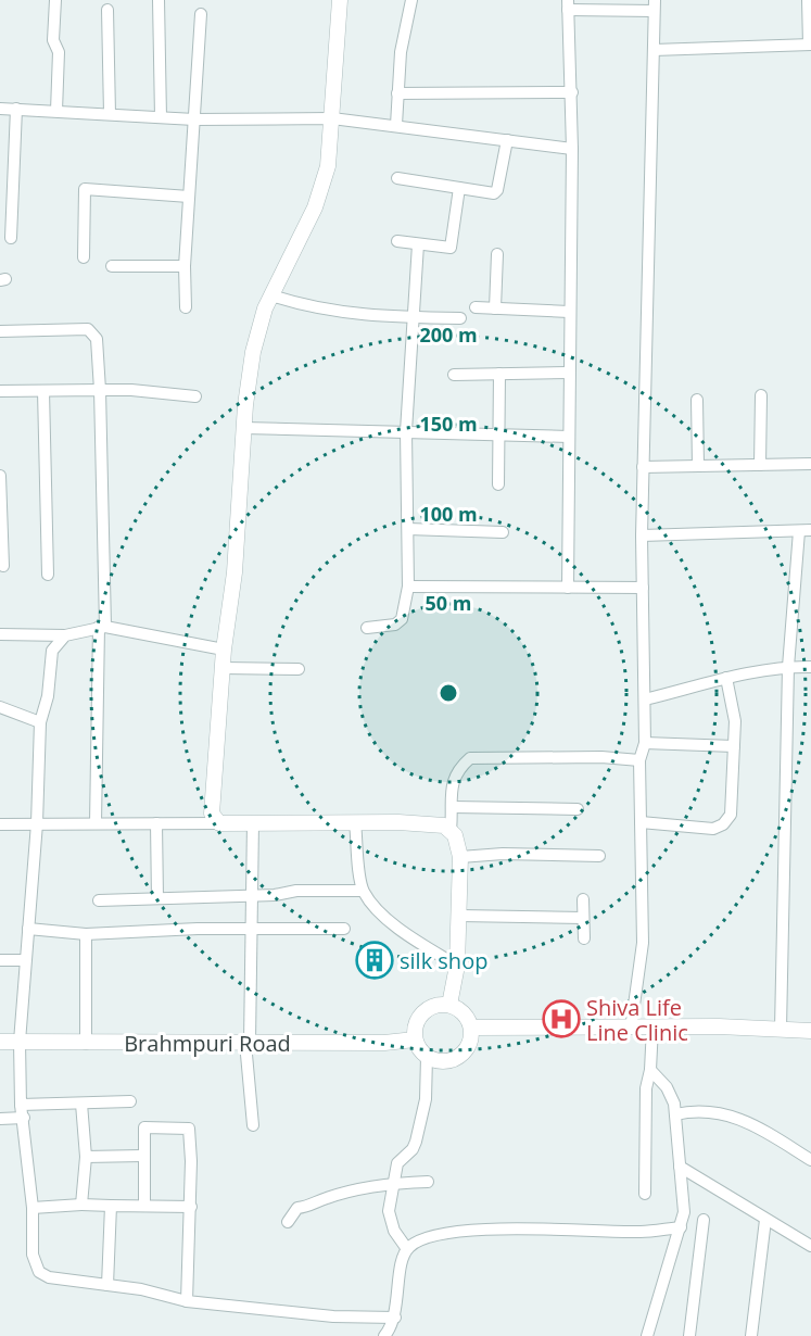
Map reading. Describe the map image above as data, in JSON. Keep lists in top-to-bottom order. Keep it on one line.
{"streets":{"street":["Brahmpuri Road"]},"places":{"building":["silk shop"],"hospital":["Shiva Life Line Clinic"]},"rings":["200 m","150 m","100 m","50 m"]}
